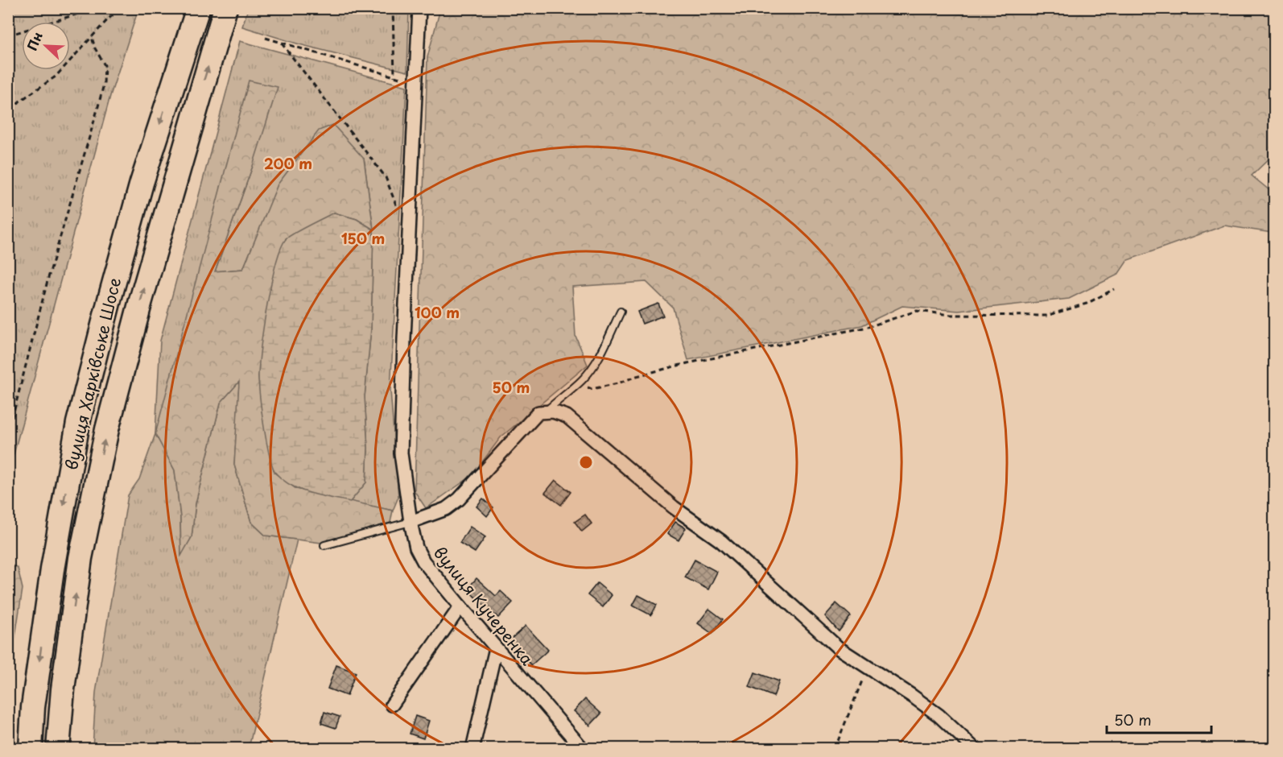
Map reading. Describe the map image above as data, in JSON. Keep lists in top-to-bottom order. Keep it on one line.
{"streets":{"highway":["вулиця Харківське Шосе"],"street":["вулиця Кучеренка"]},"scale_bar":"50 m","north":"top left","rings":["200 m","150 m","100 m","50 m"]}
